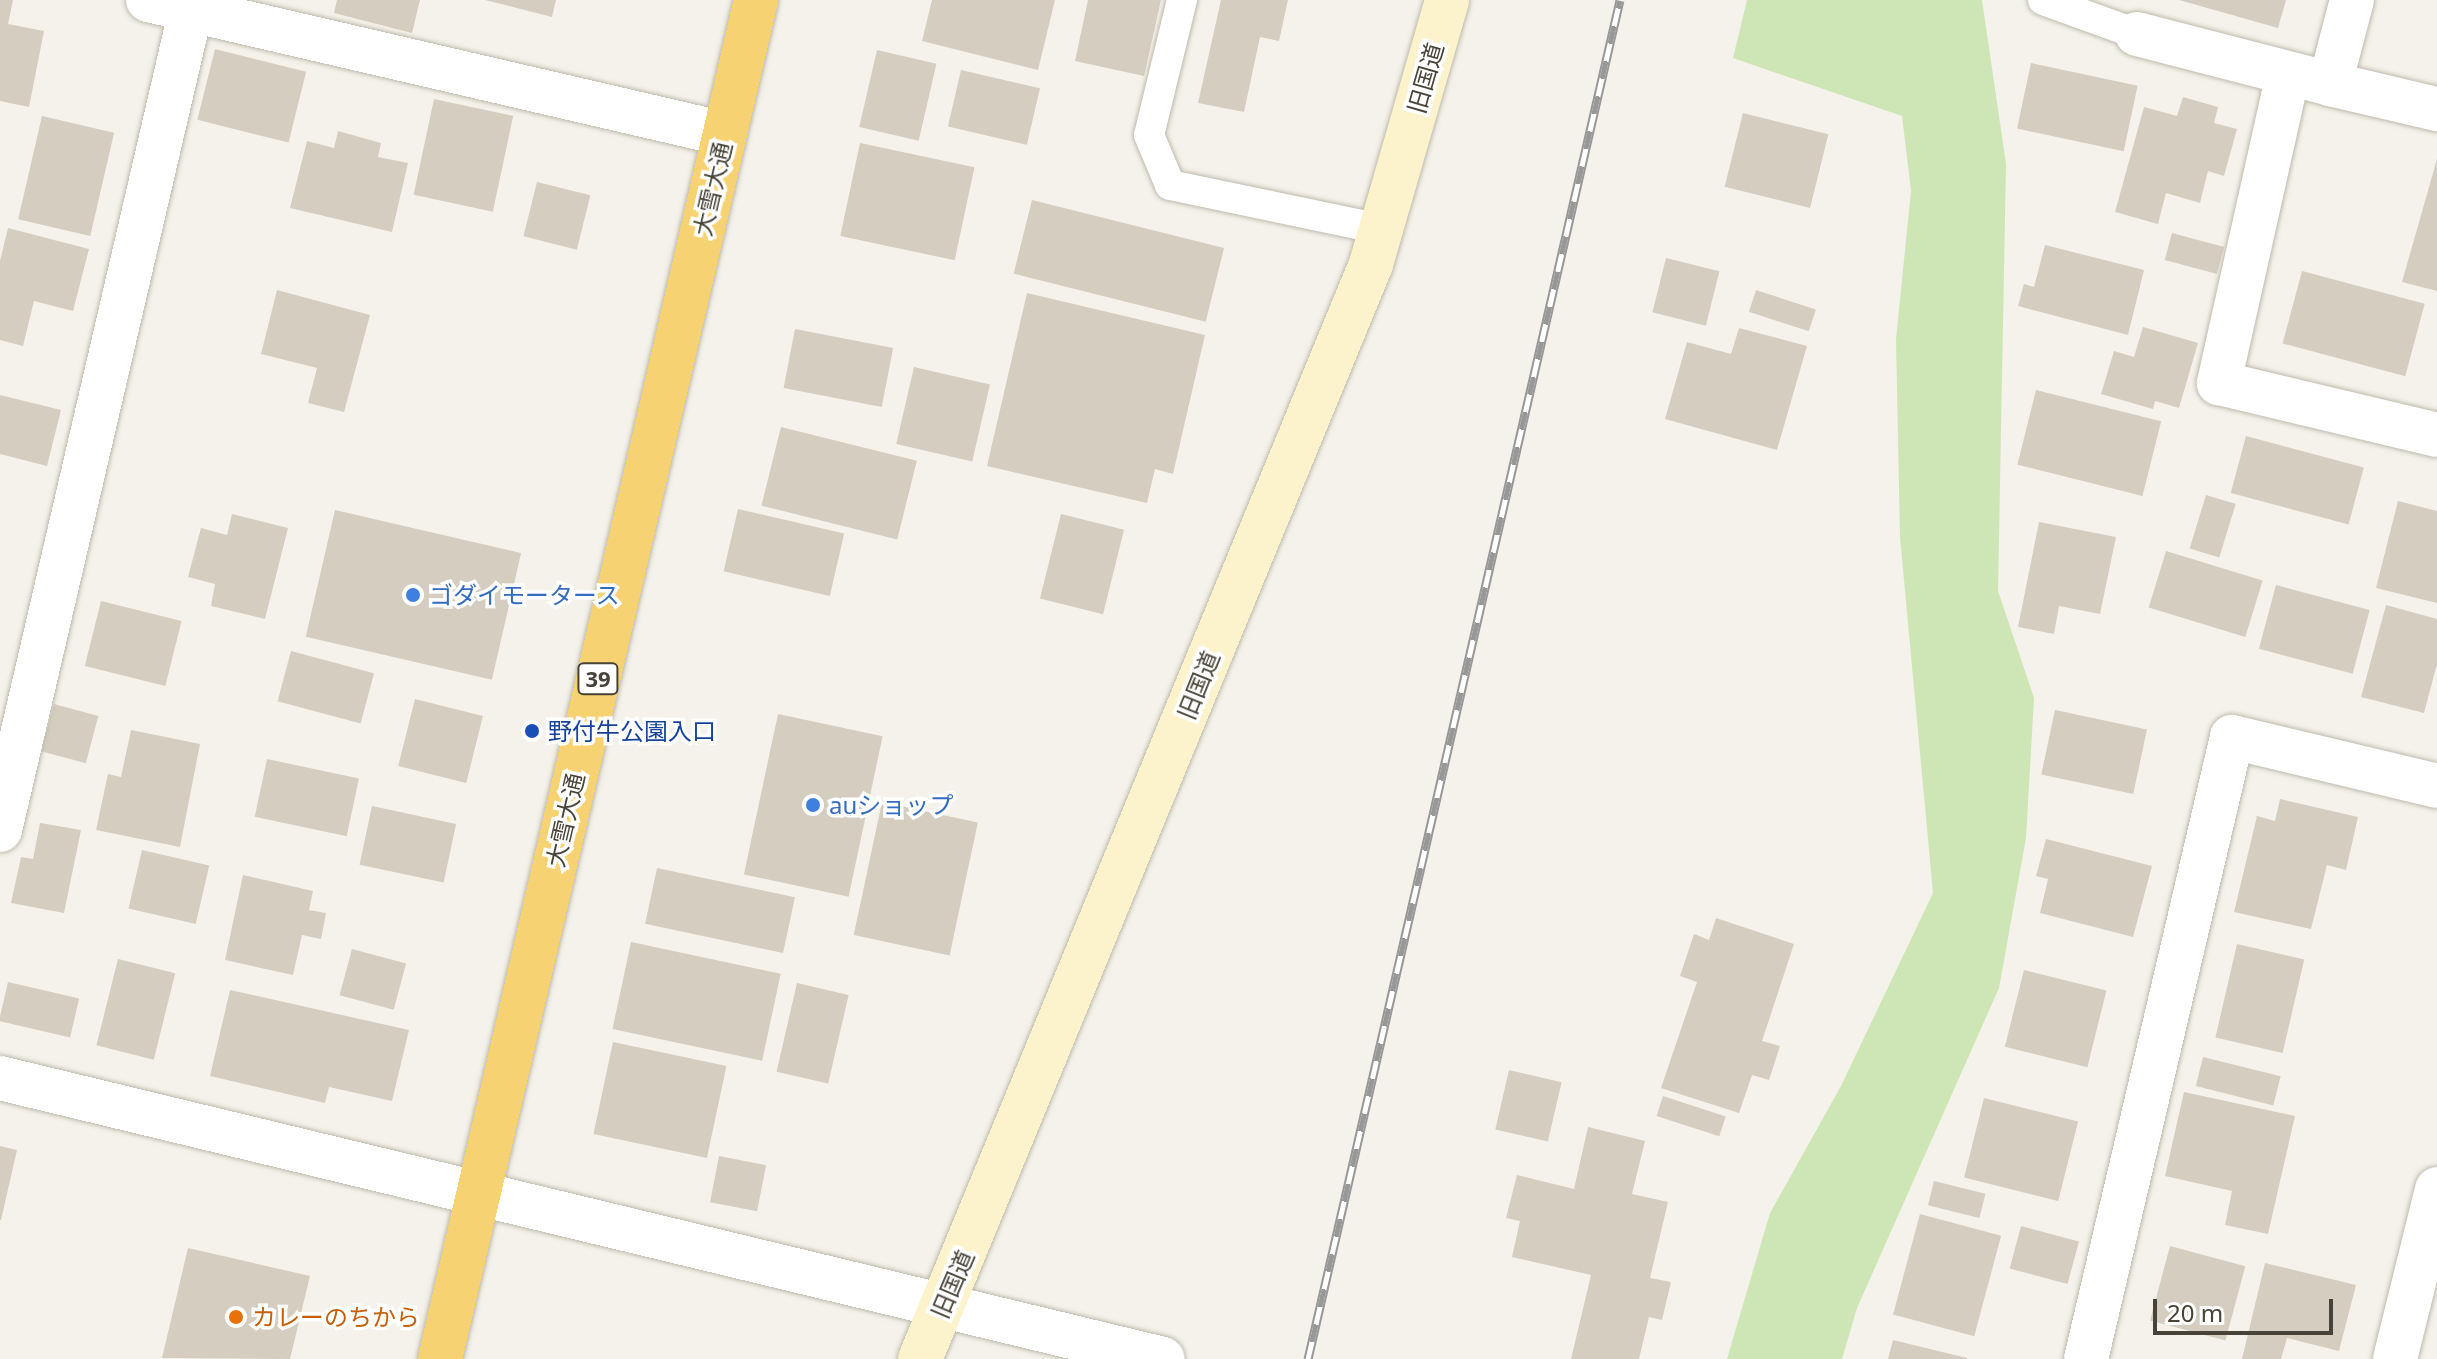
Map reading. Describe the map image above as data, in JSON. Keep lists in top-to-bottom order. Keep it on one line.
{"streets":{"highway":["大雪大通","39"],"street":["旧国道"]},"places":["ゴダイモータース","野付牛公園入口","auショップ","カレーのちから"],"scale_bar":"20 m"}
